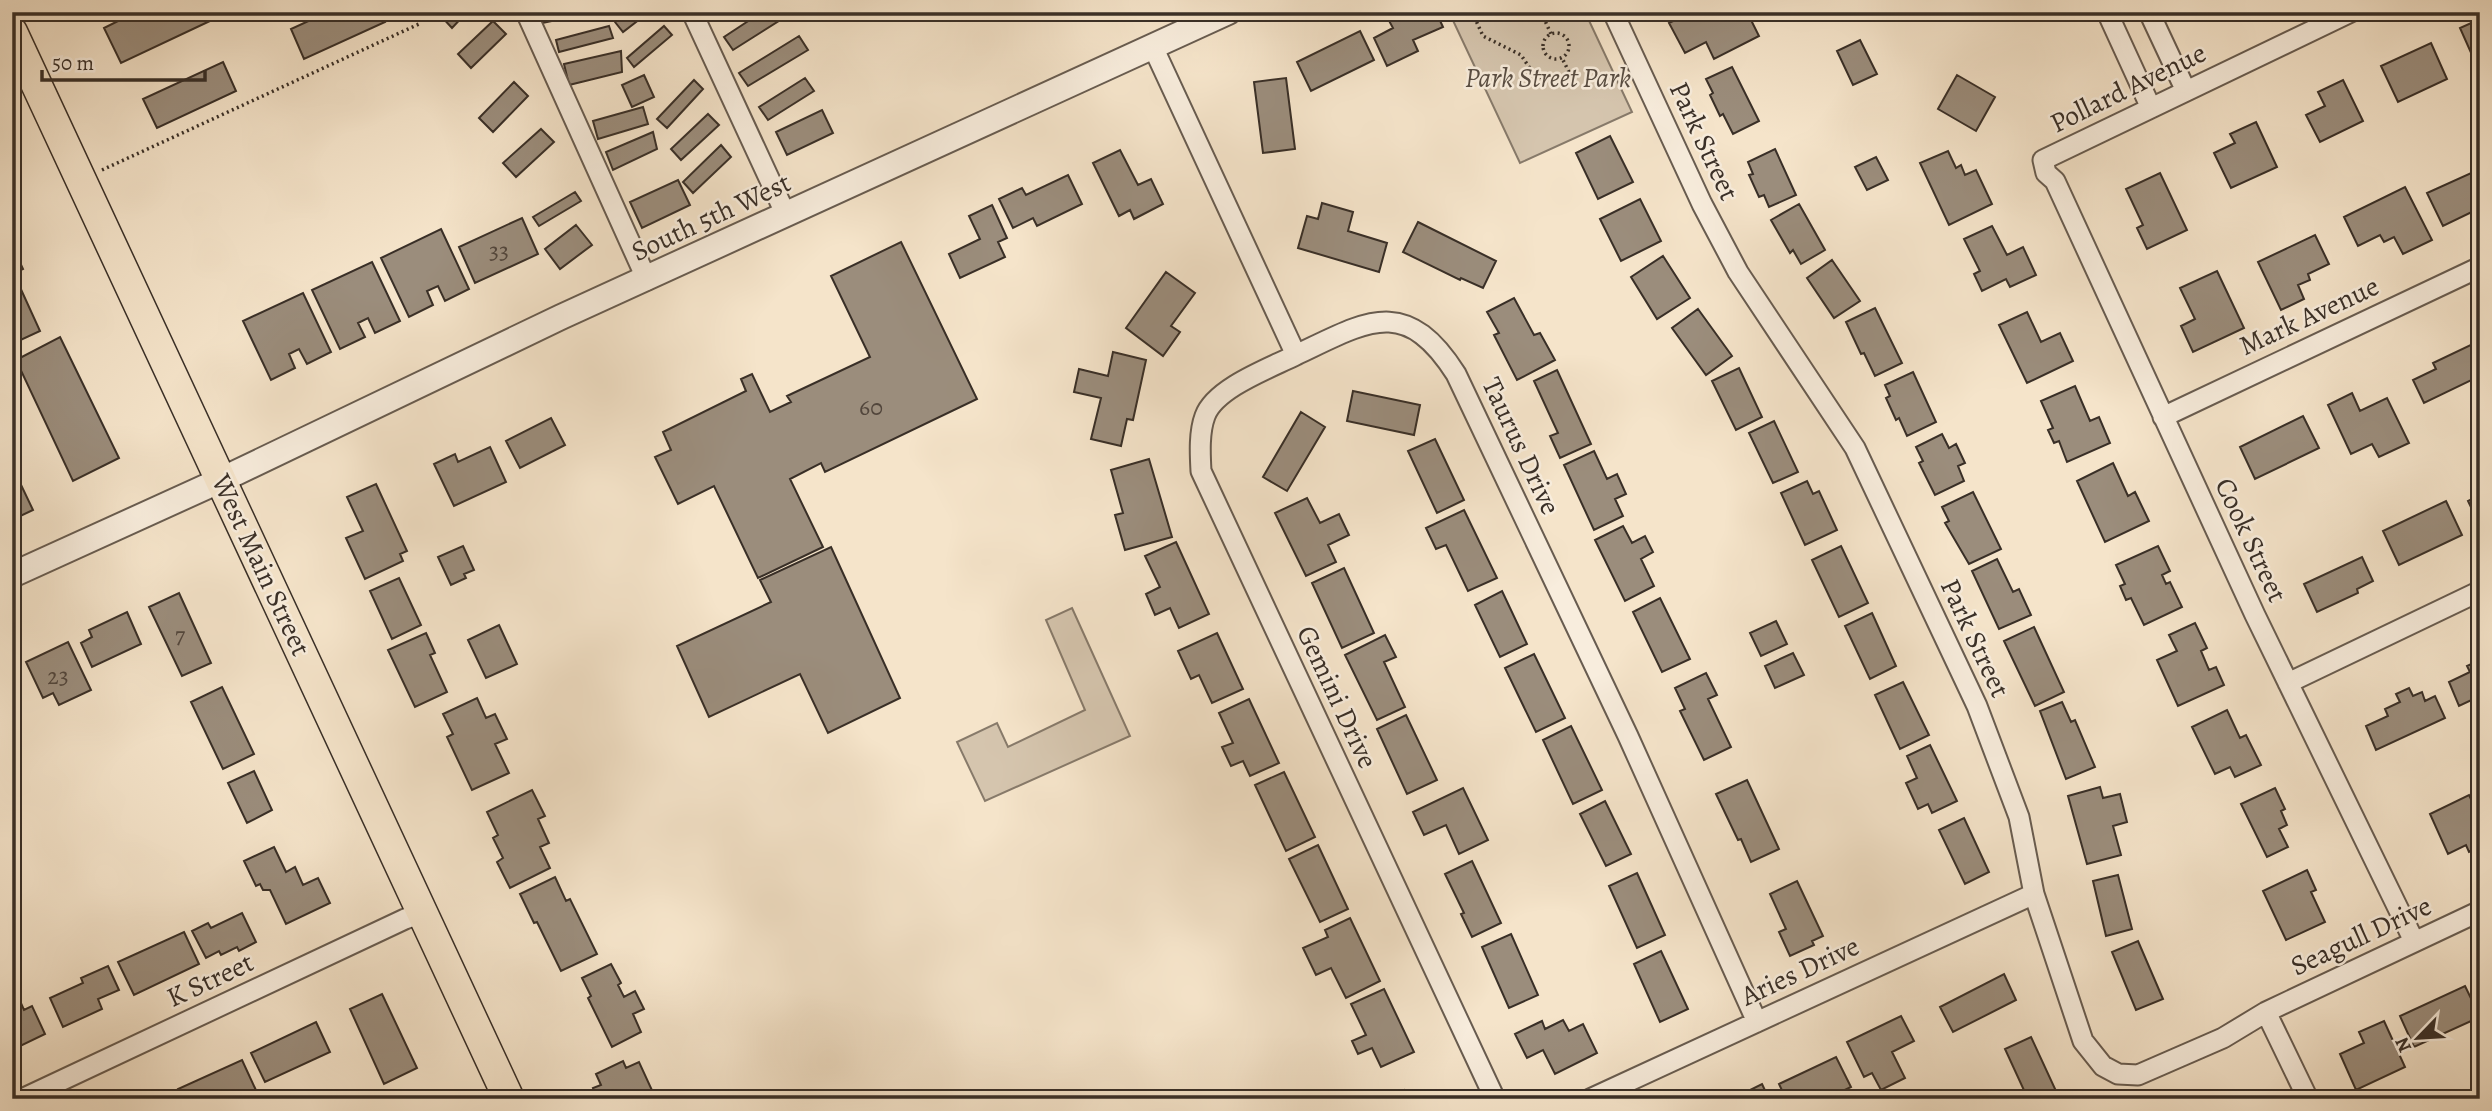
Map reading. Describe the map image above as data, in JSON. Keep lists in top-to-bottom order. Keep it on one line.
{"streets":{"main road":["West Main Street"],"street":["Pollard Avenue","Park Street","South 5th West","Mark Avenue","Taurus Drive","Cook Street","Gemini Drive","Seagull Drive","Aries Drive","K Street"]},"crossings":[["Pollard Avenue","Cook Street"],["Park Street","Seagull Drive"],["Park Street","Aries Drive"],["South 5th West","West Main Street"],["Mark Avenue","Cook Street"],["Taurus Drive","Gemini Drive"],["Taurus Drive","Aries Drive"],["Cook Street","Seagull Drive"],["West Main Street","K Street"]],"parks":["Park Street Park"],"house_numbers":["33","60","7","23"],"scale_bar":"50 m","north":"bottom left"}
